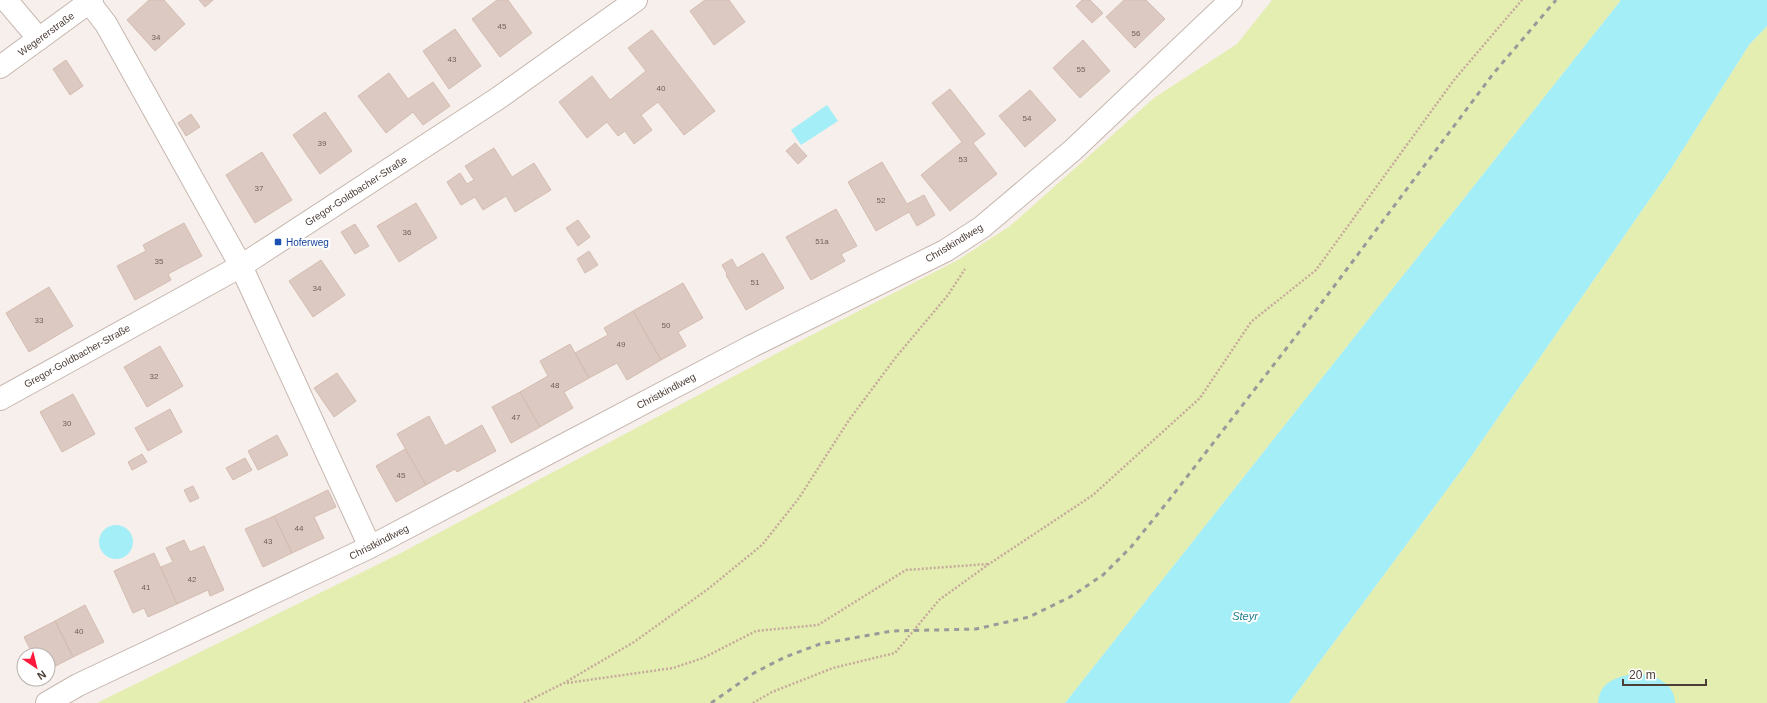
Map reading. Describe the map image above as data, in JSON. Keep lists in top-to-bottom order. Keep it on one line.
{"streets":{"street":["Wegererstraße","Gregor-Goldbacher-Straße","Christkindlweg"]},"water":["Steyr"],"places":{"transit":["Hoferweg"]},"house_numbers":["45","56","34","43","55","40","54","39","53","37","52","36","51a","35","51","34","33","50","49","32","48","47","30","45","44","43","42","41","40"],"scale_bar":"20 m","north":"bottom right"}
